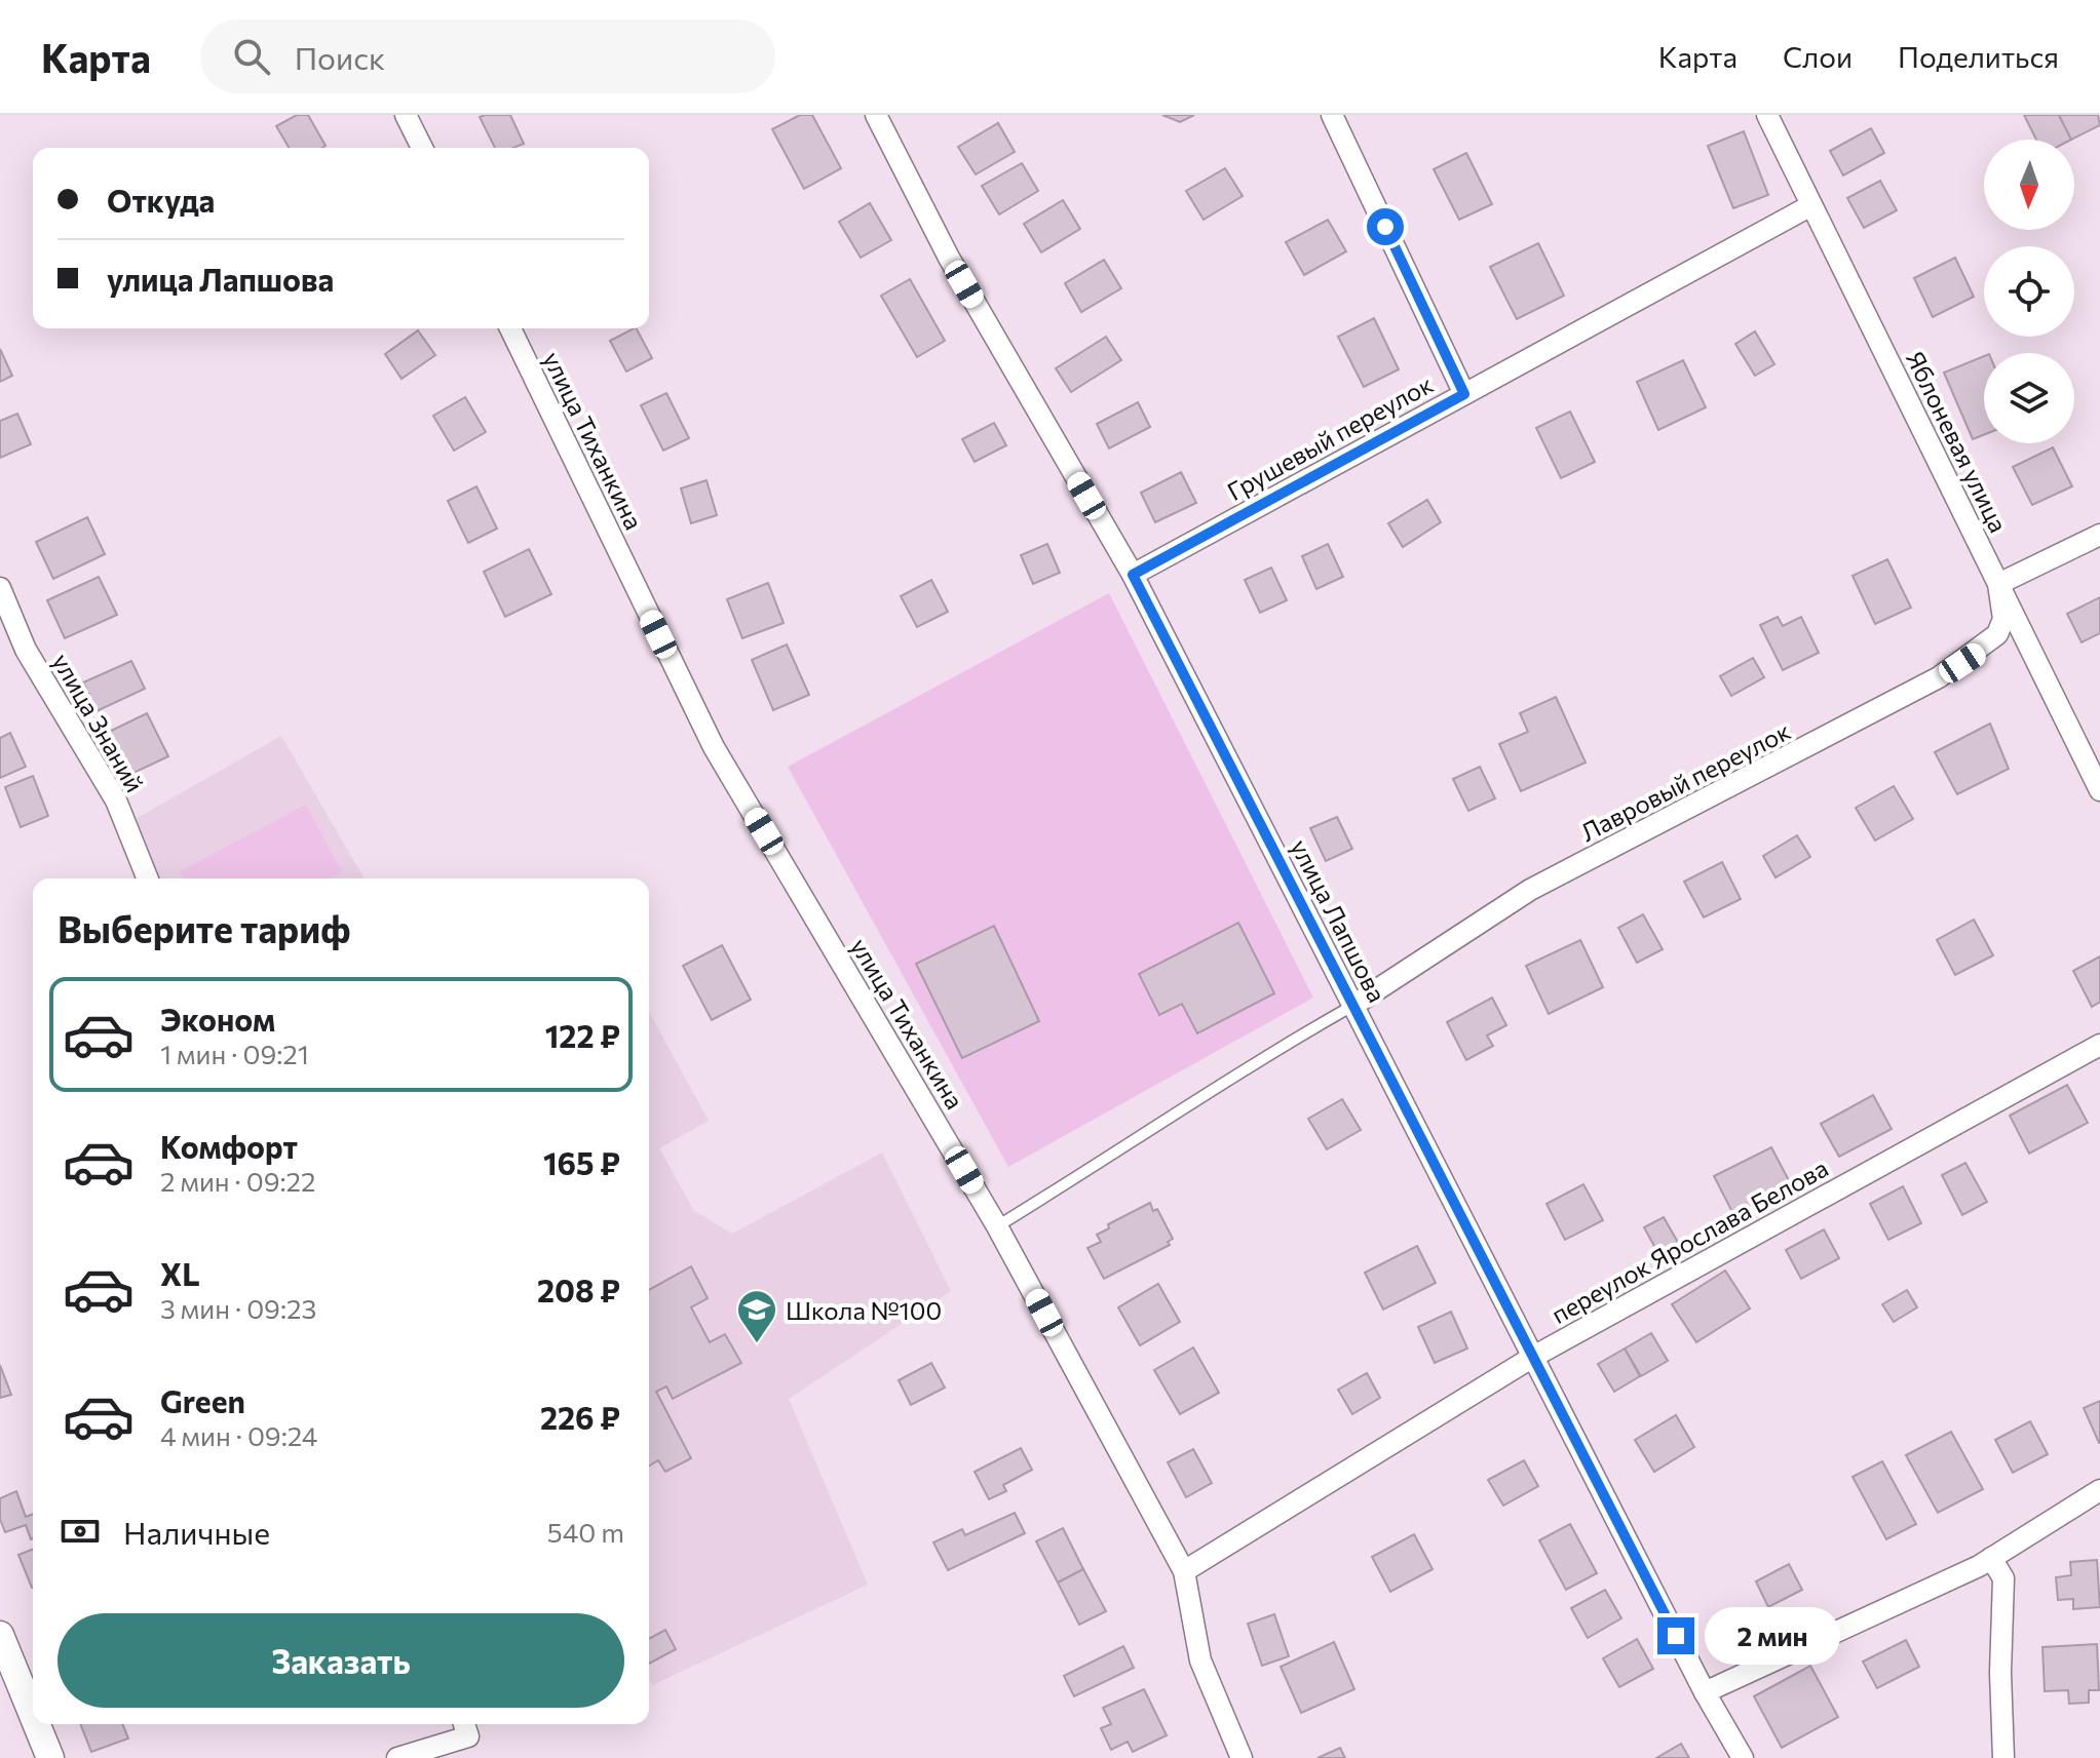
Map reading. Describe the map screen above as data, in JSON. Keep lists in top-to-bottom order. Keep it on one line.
{"streets":{"street":["Грушевый переулок","улица Тиханкина","Яблоневая улица","улица Знаний","Лавровый переулок","улица Лапшова","переулок Ярослава Белова"]},"crossings":[["Грушевый переулок","Яблоневая улица"],["Грушевый переулок","улица Лапшова"],["улица Тиханкина","переулок Ярослава Белова"],["Яблоневая улица","Лавровый переулок"],["Лавровый переулок","улица Лапшова"],["улица Лапшова","переулок Ярослава Белова"]],"places":{"school or university":["Школа №100"]},"north":"bottom","page":{"header":"Карта","search":"Поиск","nav":["Карта","Слои","Поделиться"],"banner":["Откуда","улица Лапшова"],"heading":"Выберите тариф","list":[{"name":"Эконом","note":"1 мин · 09:21","value":"122 ₽"},{"name":"Комфорт","note":"2 мин · 09:22","value":"165 ₽"},{"name":"XL","note":"3 мин · 09:23","value":"208 ₽"},{"name":"Green","note":"4 мин · 09:24","value":"226 ₽"}],"pay":["Наличные","540 m"],"buttons":"Заказать","bubble":"2 мин"}}
